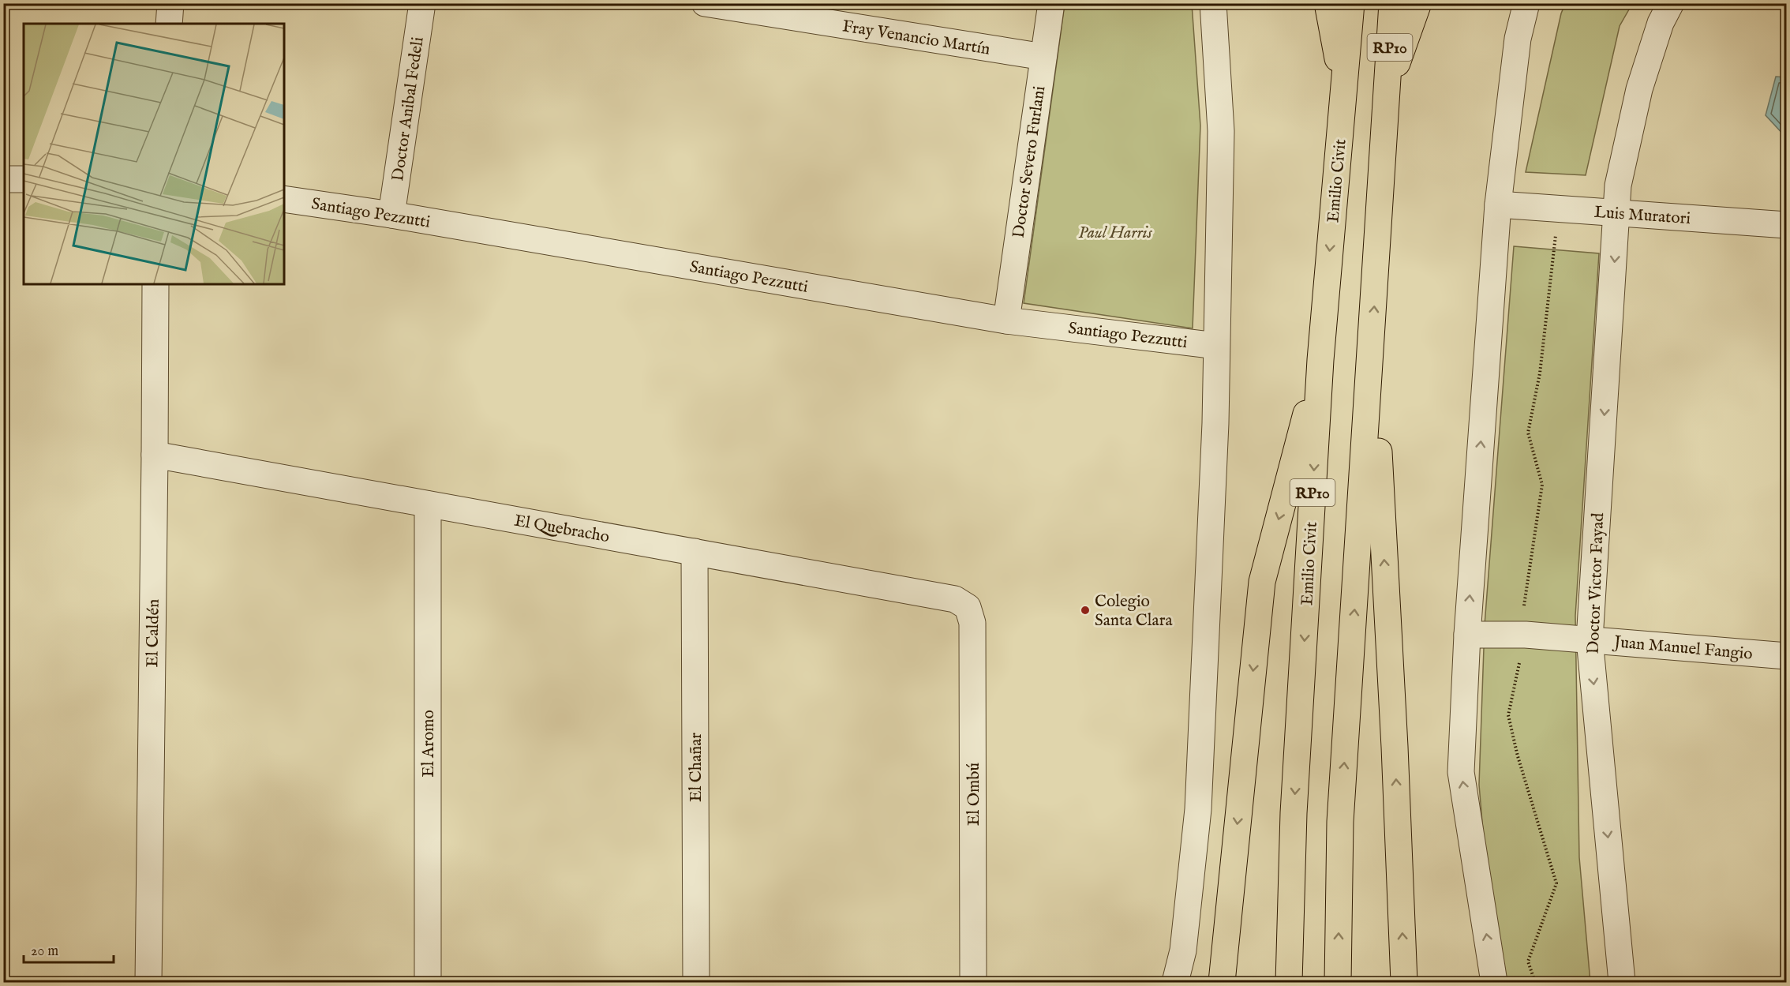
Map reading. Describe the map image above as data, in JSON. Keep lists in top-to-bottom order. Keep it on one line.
{"streets":{"highway":["RP10","Emilio Civit"],"street":["Fray Venancio Martín","Doctor Anibal Fedeli","Doctor Severo Furlani","Santiago Pezzutti","Luis Muratori","El Quebracho","Doctor Victor Fayad","El Caldén","Juan Manuel Fangio","El Aromo","El Chañar","El Ombú"]},"crossings":[["Fray Venancio Martín","Doctor Severo Furlani"],["Doctor Anibal Fedeli","Santiago Pezzutti"],["Doctor Severo Furlani","Santiago Pezzutti"],["Luis Muratori","Doctor Victor Fayad"],["El Quebracho","El Caldén"],["El Quebracho","El Aromo"],["El Quebracho","El Chañar"],["El Quebracho","El Ombú"],["Doctor Victor Fayad","Juan Manuel Fangio"]],"parks":["Paul Harris"],"places":["Colegio Santa Clara"],"scale_bar":"20 m"}
